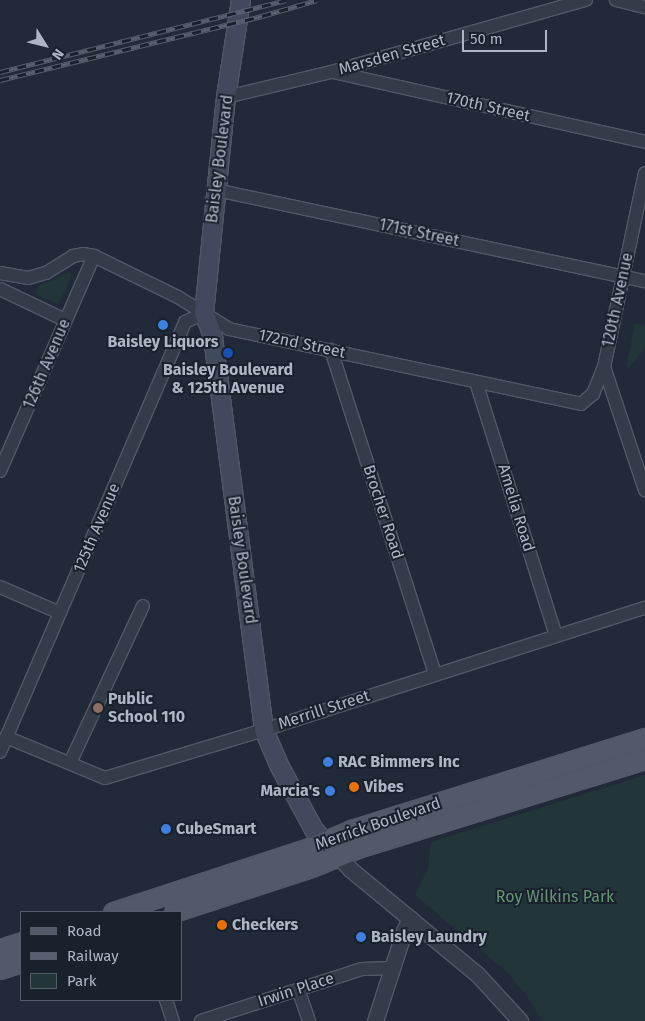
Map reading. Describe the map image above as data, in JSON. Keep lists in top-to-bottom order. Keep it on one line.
{"streets":{"main road":["Baisley Boulevard","Merrick Boulevard"],"street":["Marsden Street","170th Street","171st Street","120th Avenue","172nd Street","126th Avenue","Amelia Road","Brocher Road","125th Avenue","Merrill Street","Irwin Place"]},"crossings":[["Marsden Street","170th Street"],["Marsden Street","Baisley Boulevard"],["Baisley Boulevard","171st Street"],["Baisley Boulevard","172nd Street"],["Baisley Boulevard","125th Avenue"],["Baisley Boulevard","Merrill Street"],["Baisley Boulevard","Merrick Boulevard"],["171st Street","120th Avenue"],["120th Avenue","172nd Street"],["172nd Street","126th Avenue"],["172nd Street","Amelia Road"],["172nd Street","Brocher Road"],["172nd Street","125th Avenue"],["Amelia Road","Merrill Street"],["Brocher Road","Merrill Street"],["125th Avenue","Merrill Street"]],"parks":["Roy Wilkins Park"],"places":["Baisley Liquors","Baisley Boulevard & 125th Avenue","Public School 110","RAC Bimmers Inc","Vibes","Marcia's","CubeSmart","Checkers","Baisley Laundry"],"legend":["Road","Railway","Park"],"scale_bar":"50 m","north":"bottom right"}
